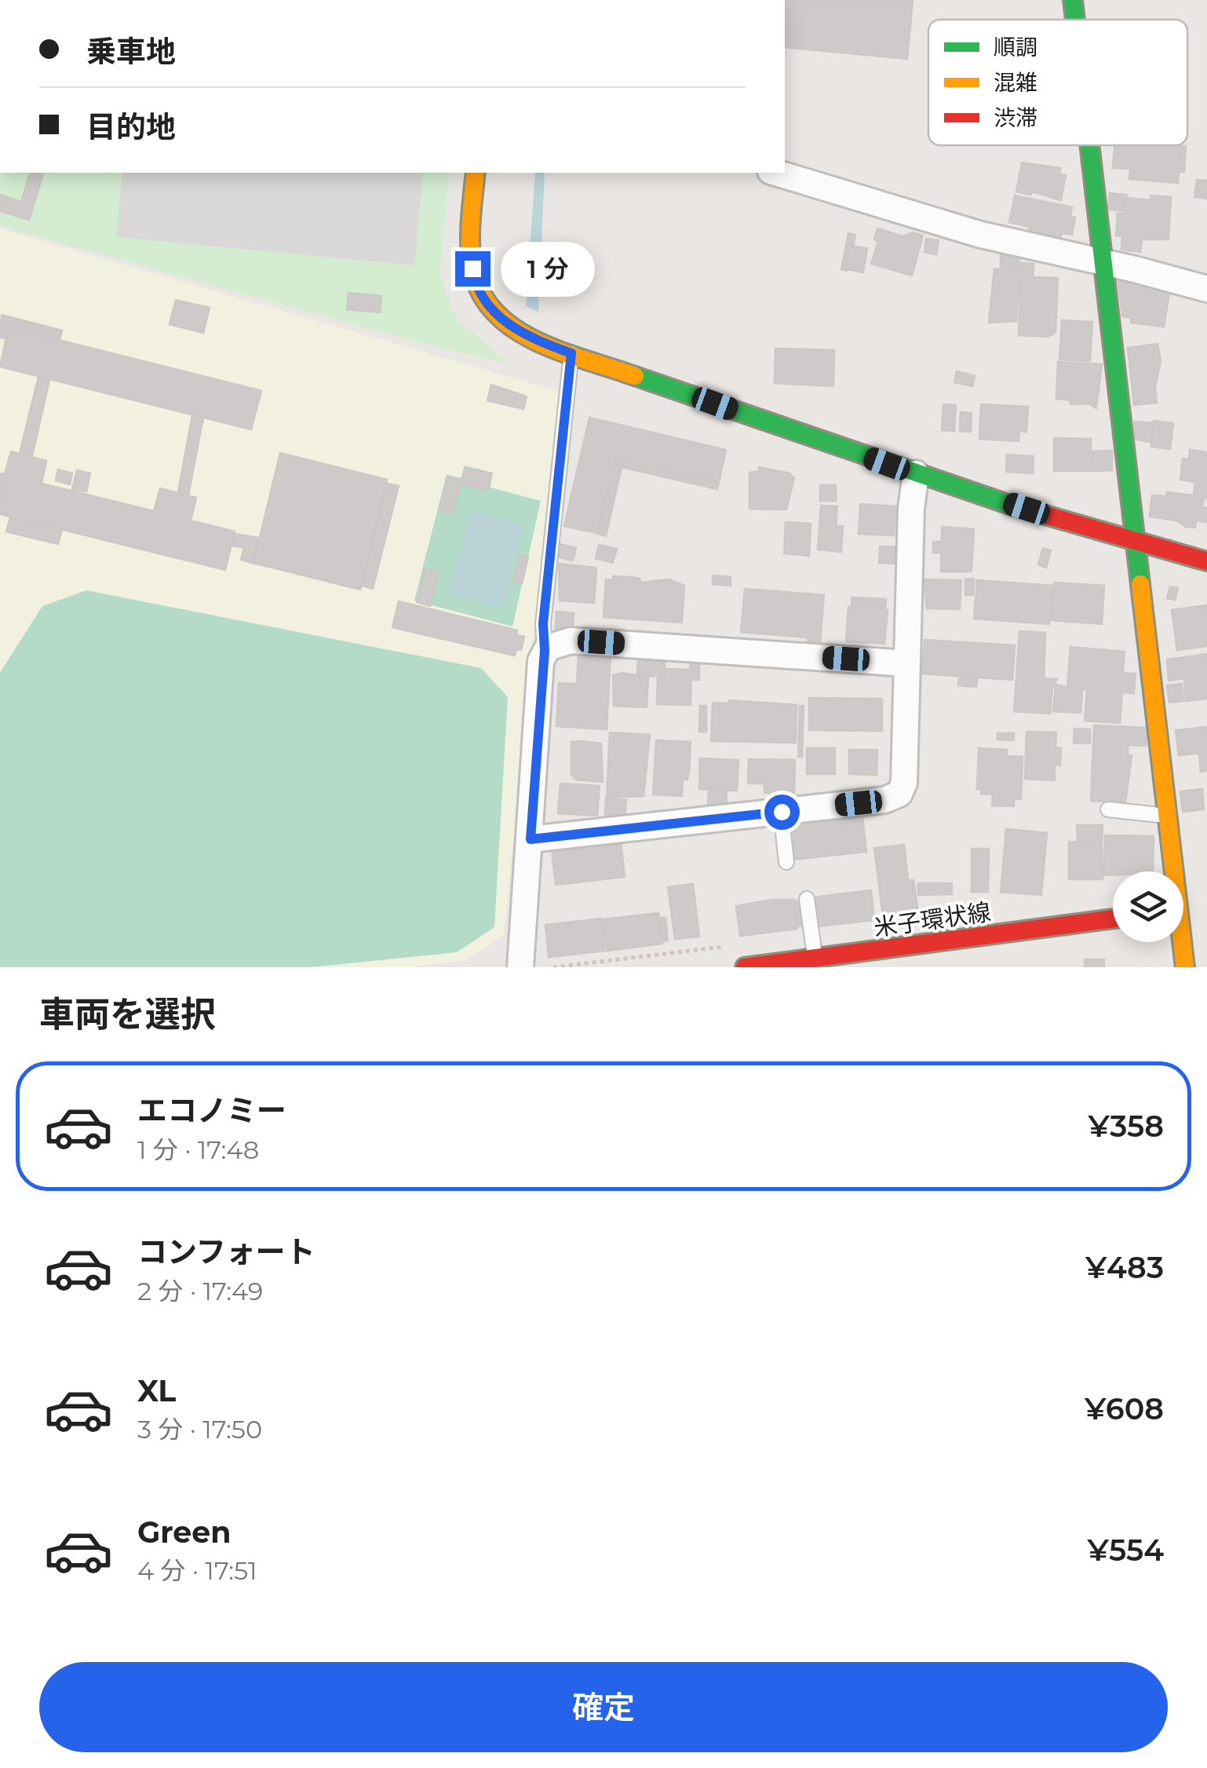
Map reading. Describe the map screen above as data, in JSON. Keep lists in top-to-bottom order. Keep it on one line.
{"streets":{"street":["米子環状線"]},"legend":["順調","混雑","渋滞"],"page":{"banner":["乗車地","目的地"],"bubble":"1 分","heading":"車両を選択","list":[{"name":"エコノミー","note":"1 分 · 17:48","value":"¥358"},{"name":"コンフォート","note":"2 分 · 17:49","value":"¥483"},{"name":"XL","note":"3 分 · 17:50","value":"¥608"},{"name":"Green","note":"4 分 · 17:51","value":"¥554"}],"buttons":"確定"}}
